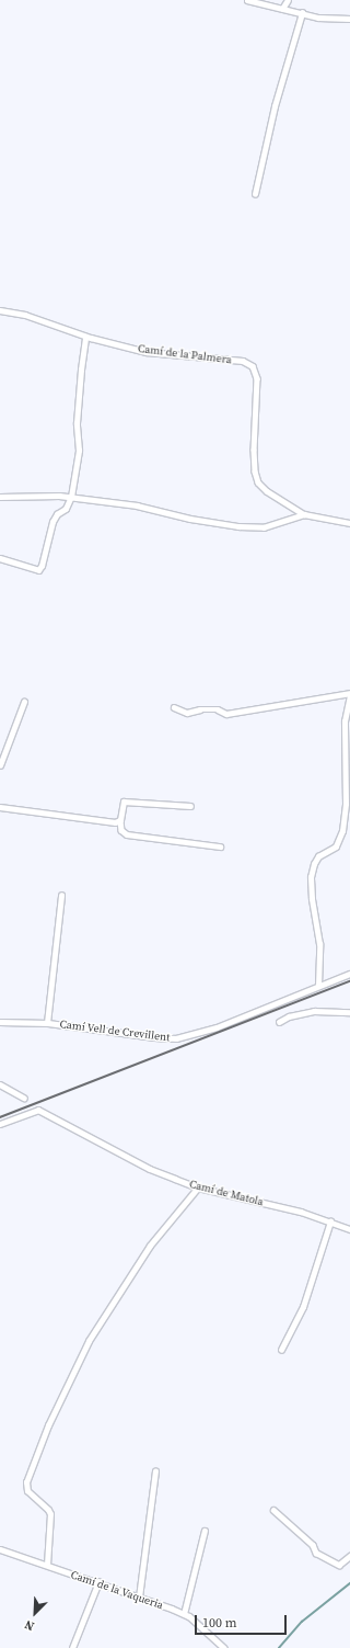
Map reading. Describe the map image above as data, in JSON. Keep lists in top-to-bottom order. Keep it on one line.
{"streets":{"street":["Camí de la Palmera","Camí Vell de Crevillent","Camí de Matola","Camí de la Vaqueria"]},"scale_bar":"100 m","north":"bottom left"}
